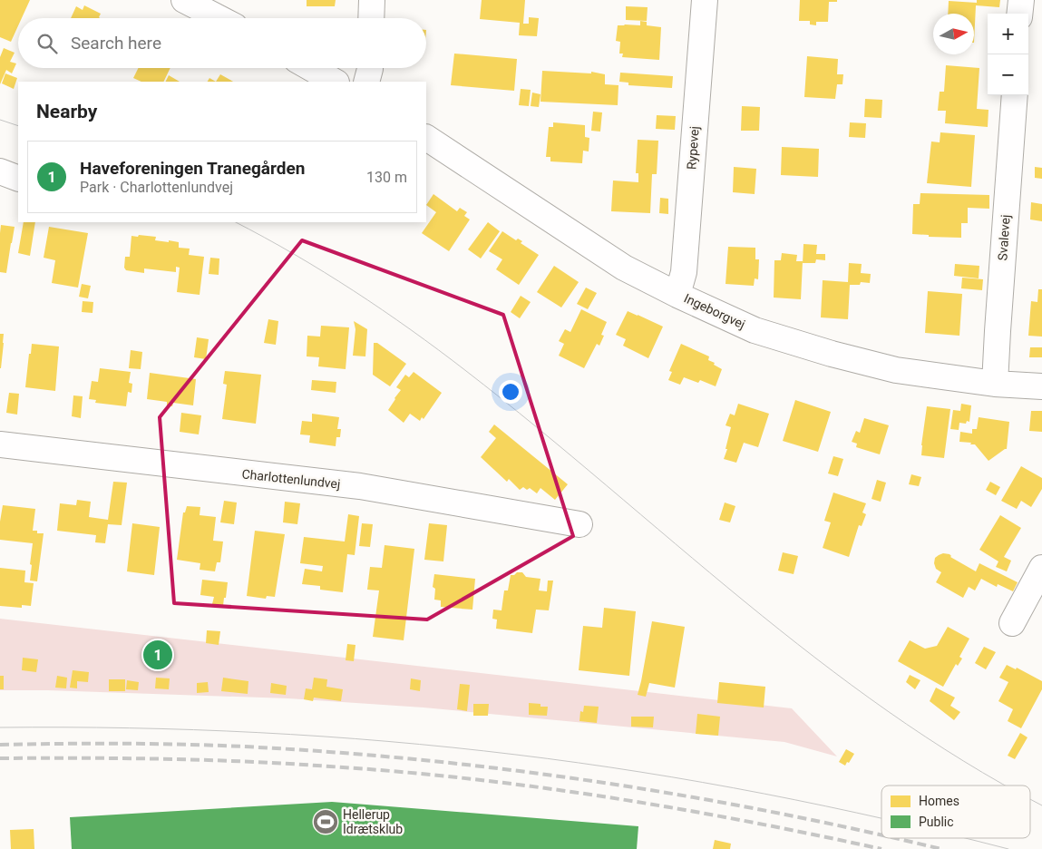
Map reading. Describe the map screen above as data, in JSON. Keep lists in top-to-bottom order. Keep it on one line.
{"streets":{"street":["Rypevej","Svalevej","Ingeborgvej","Charlottenlundvej"]},"crossings":[["Rypevej","Ingeborgvej"],["Svalevej","Ingeborgvej"]],"places":{"sports":["Hellerup Idrætsklub"]},"legend":["Homes","Public"],"north":"right","page":{"map_buttons":["+","−"],"search":"Search here","heading":"Nearby","list":[{"mark":"1","name":"Haveforeningen Tranegården","note":"Park · Charlottenlundvej","value":"130 m"}],"pins":"1"}}
